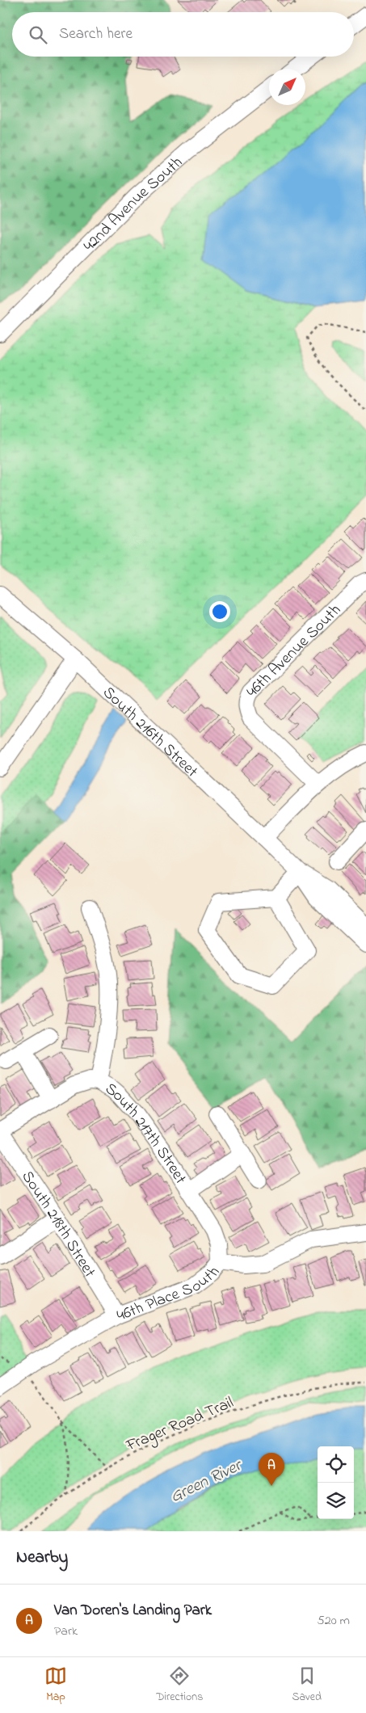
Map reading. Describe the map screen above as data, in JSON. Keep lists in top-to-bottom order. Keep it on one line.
{"streets":{"street":["42nd Avenue South","46th Avenue South","South 216th Street","South 217th Street","South 218th Street","46th Place South"],"path":["Frager Road Trail"]},"crossings":[["South 217th Street","46th Place South"],["South 218th Street","46th Place South"]],"water":["Green River"],"north":"top right","page":{"search":"Search here","pins":"A","heading":"Nearby","list":[{"mark":"A","name":"Van Doren's Landing Park","note":"Park","value":"520 m"}],"nav":["Map","Directions","Saved"]}}
